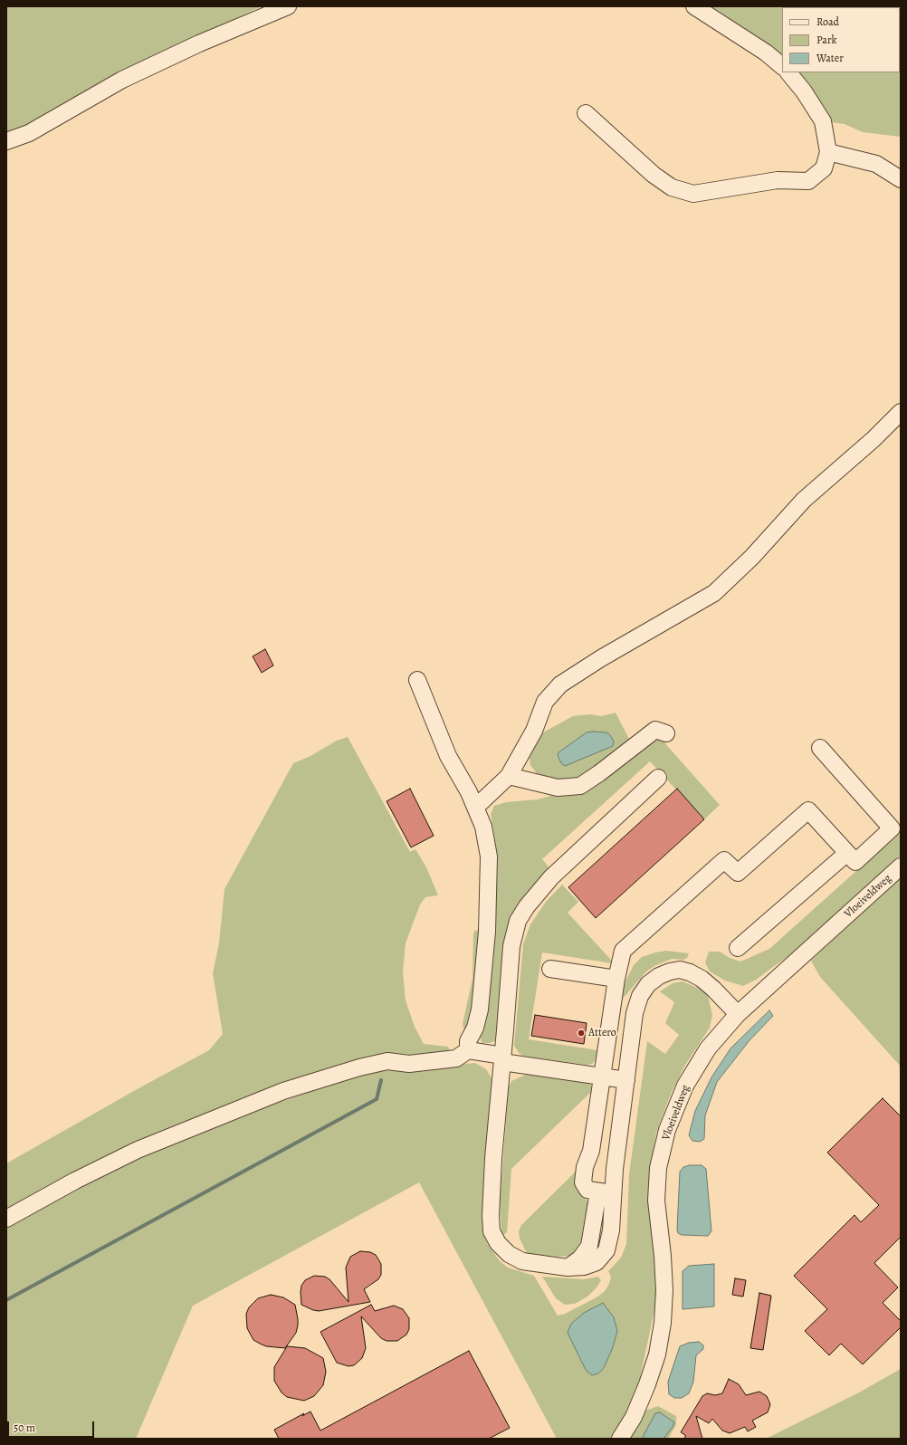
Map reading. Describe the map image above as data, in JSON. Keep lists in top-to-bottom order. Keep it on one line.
{"streets":{"street":["Vloeiveldweg"]},"places":["Attero"],"legend":["Road","Park","Water"],"scale_bar":"50 m"}
